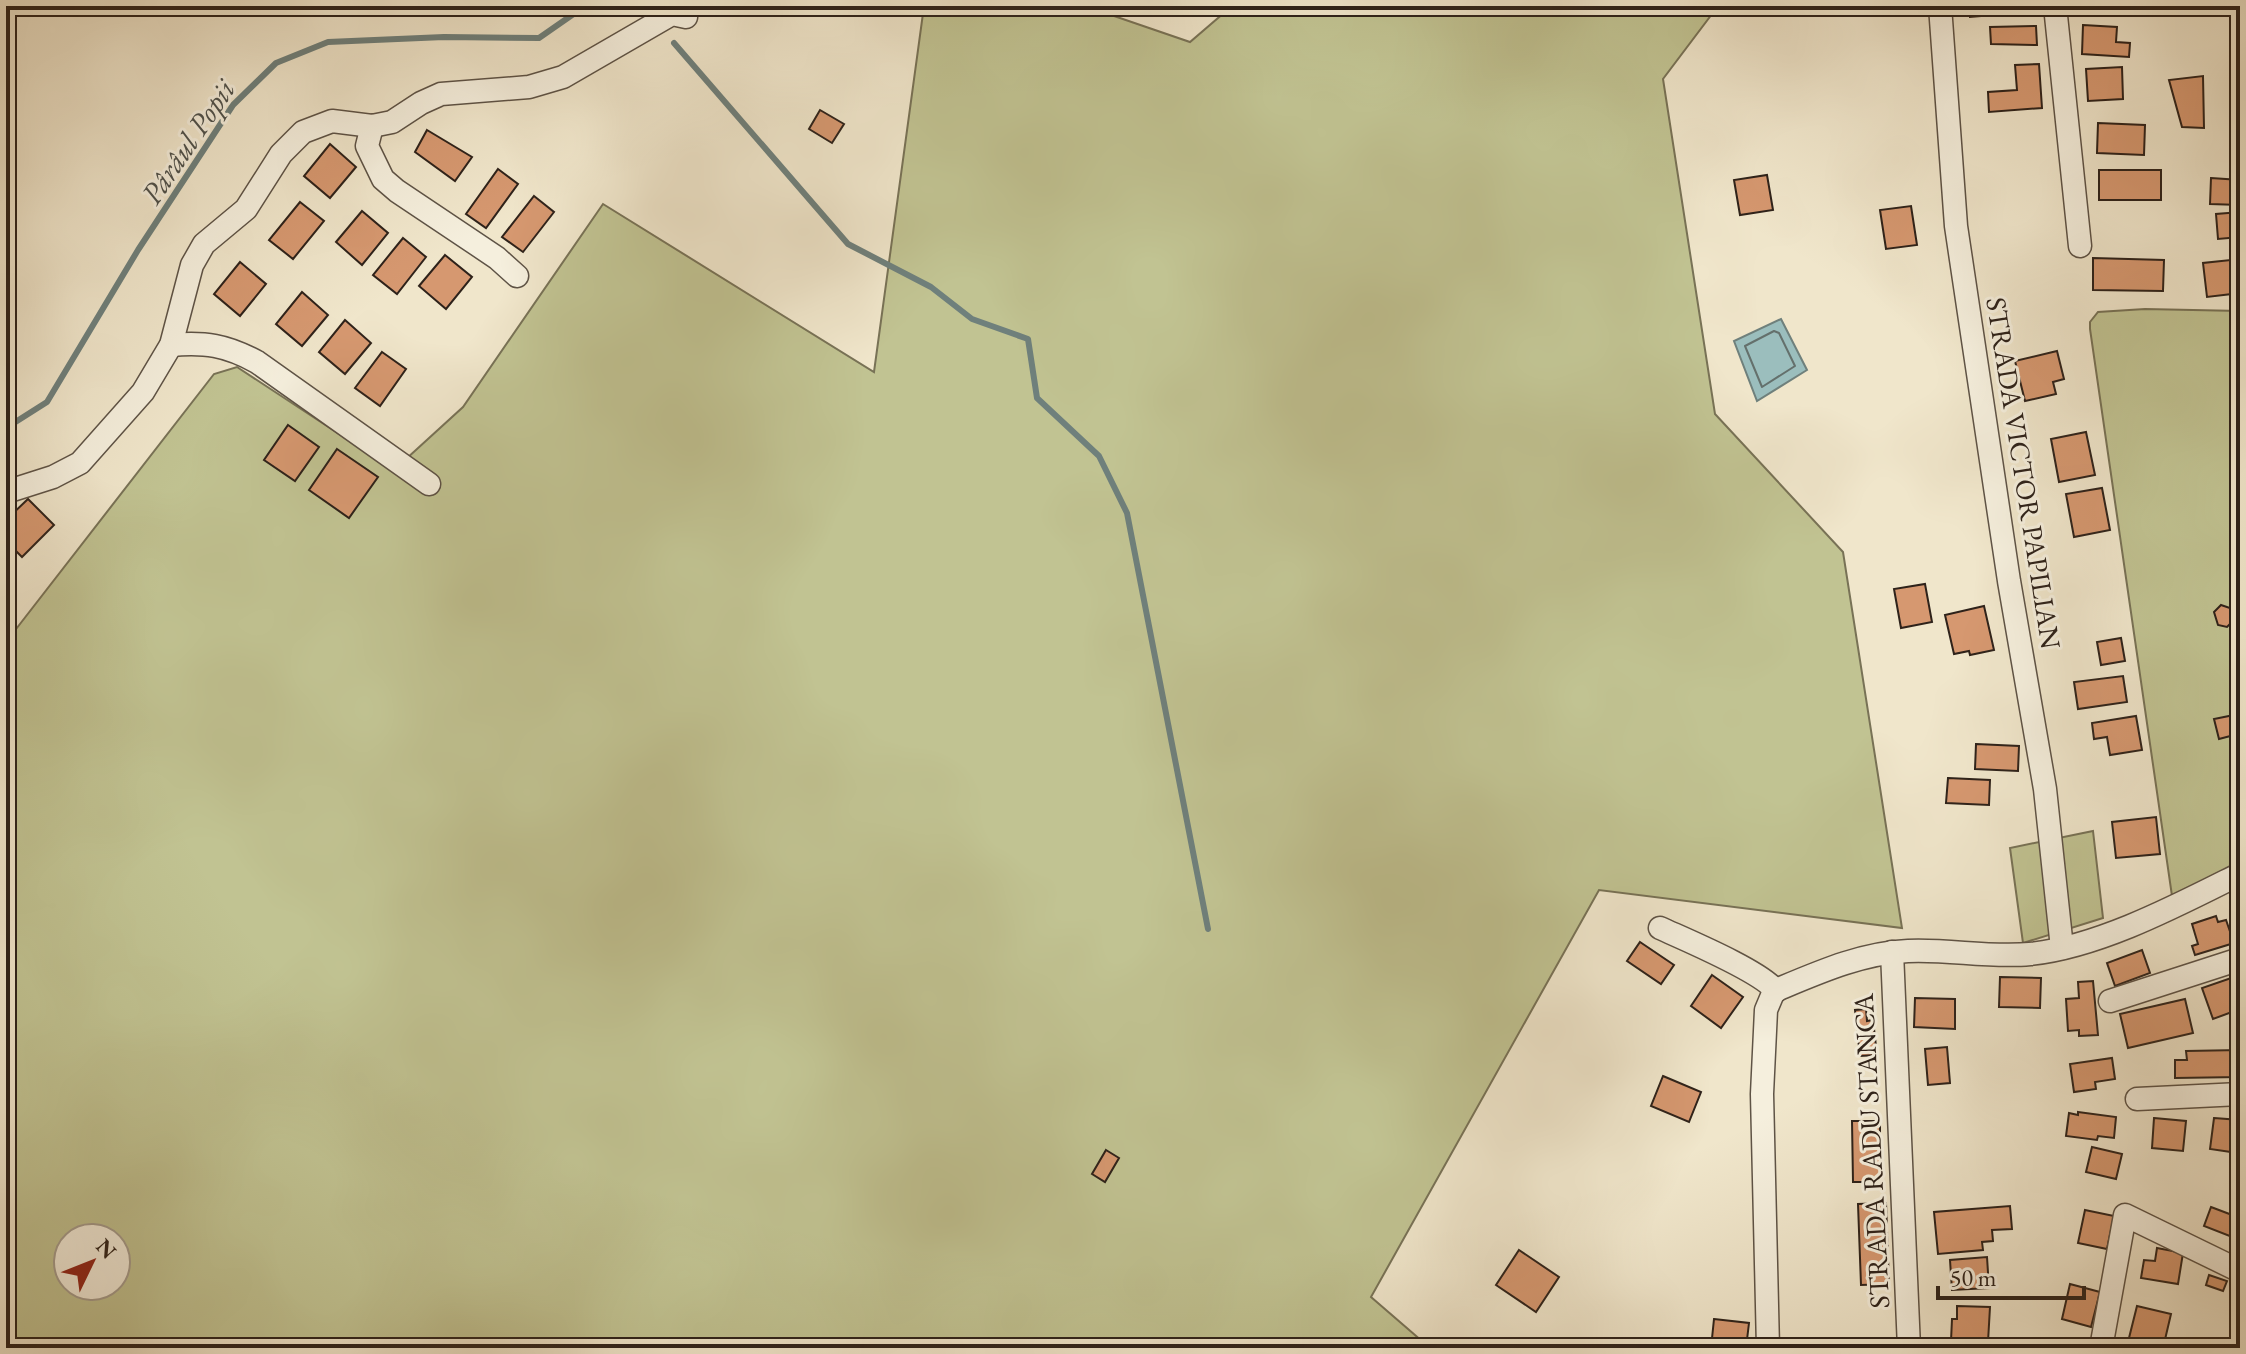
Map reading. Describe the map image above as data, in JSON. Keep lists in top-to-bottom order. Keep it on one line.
{"streets":{"street":["STRADA VICTOR PAPILIAN","STRADA RADU STANCA"]},"water":["Pârâul Popii"],"scale_bar":"50 m","north":"top right"}
